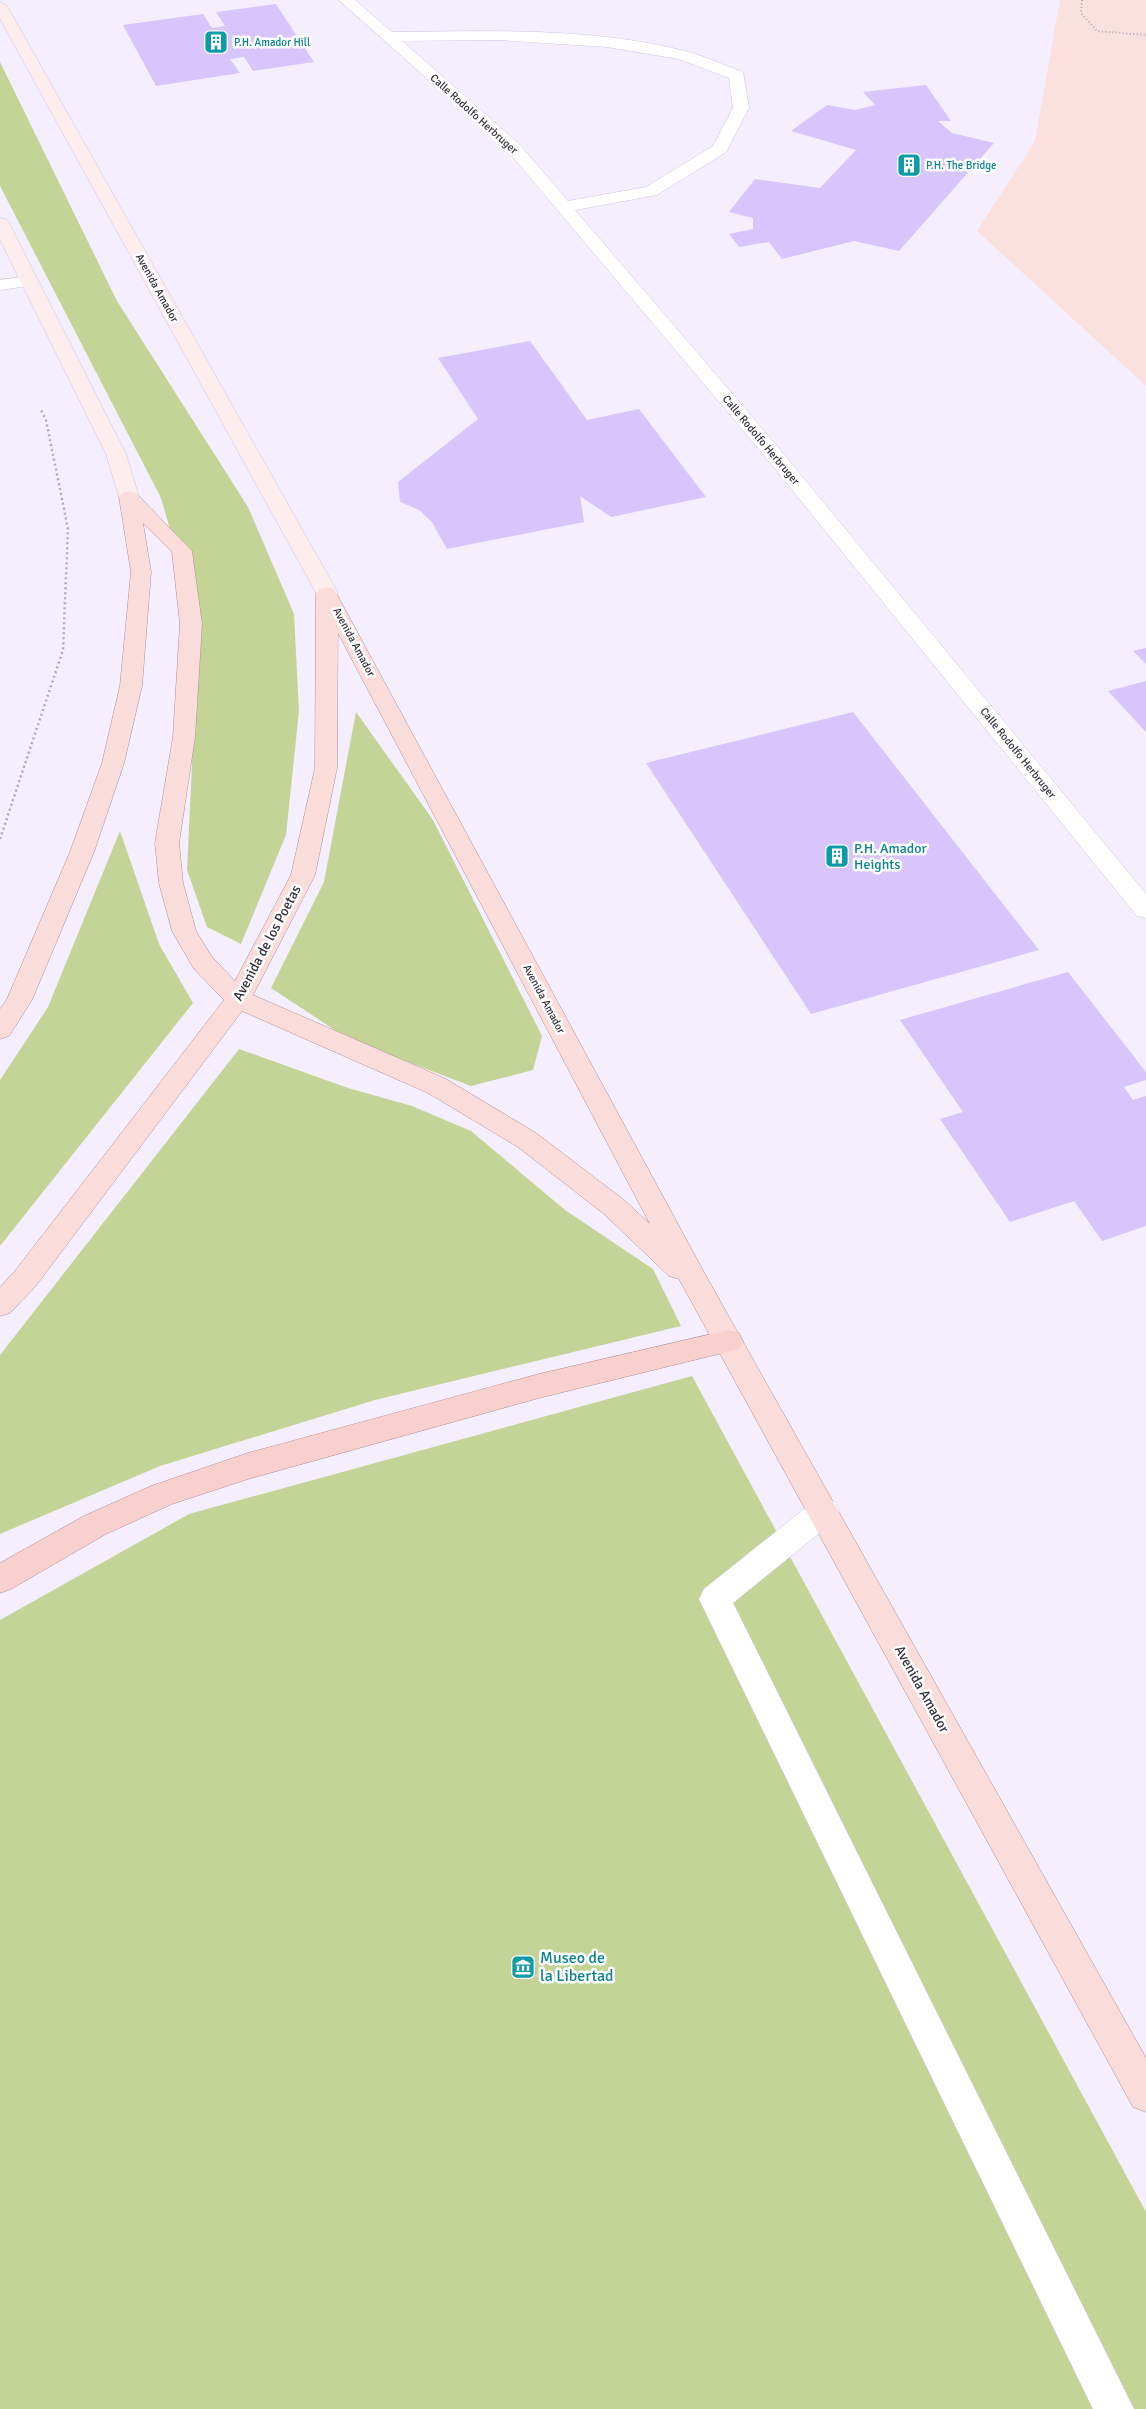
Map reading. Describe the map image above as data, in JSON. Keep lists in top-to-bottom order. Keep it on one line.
{"streets":{"main road":["Avenida Amador","Avenida de los Poetas"],"street":["Calle Rodolfo Herbruger"]},"crossings":[["Avenida Amador","Avenida de los Poetas"]],"places":{"building":["P.H. Amador Hill","P.H. The Bridge","P.H. Amador Heights"],"museum":["Museo de la Libertad"]}}
